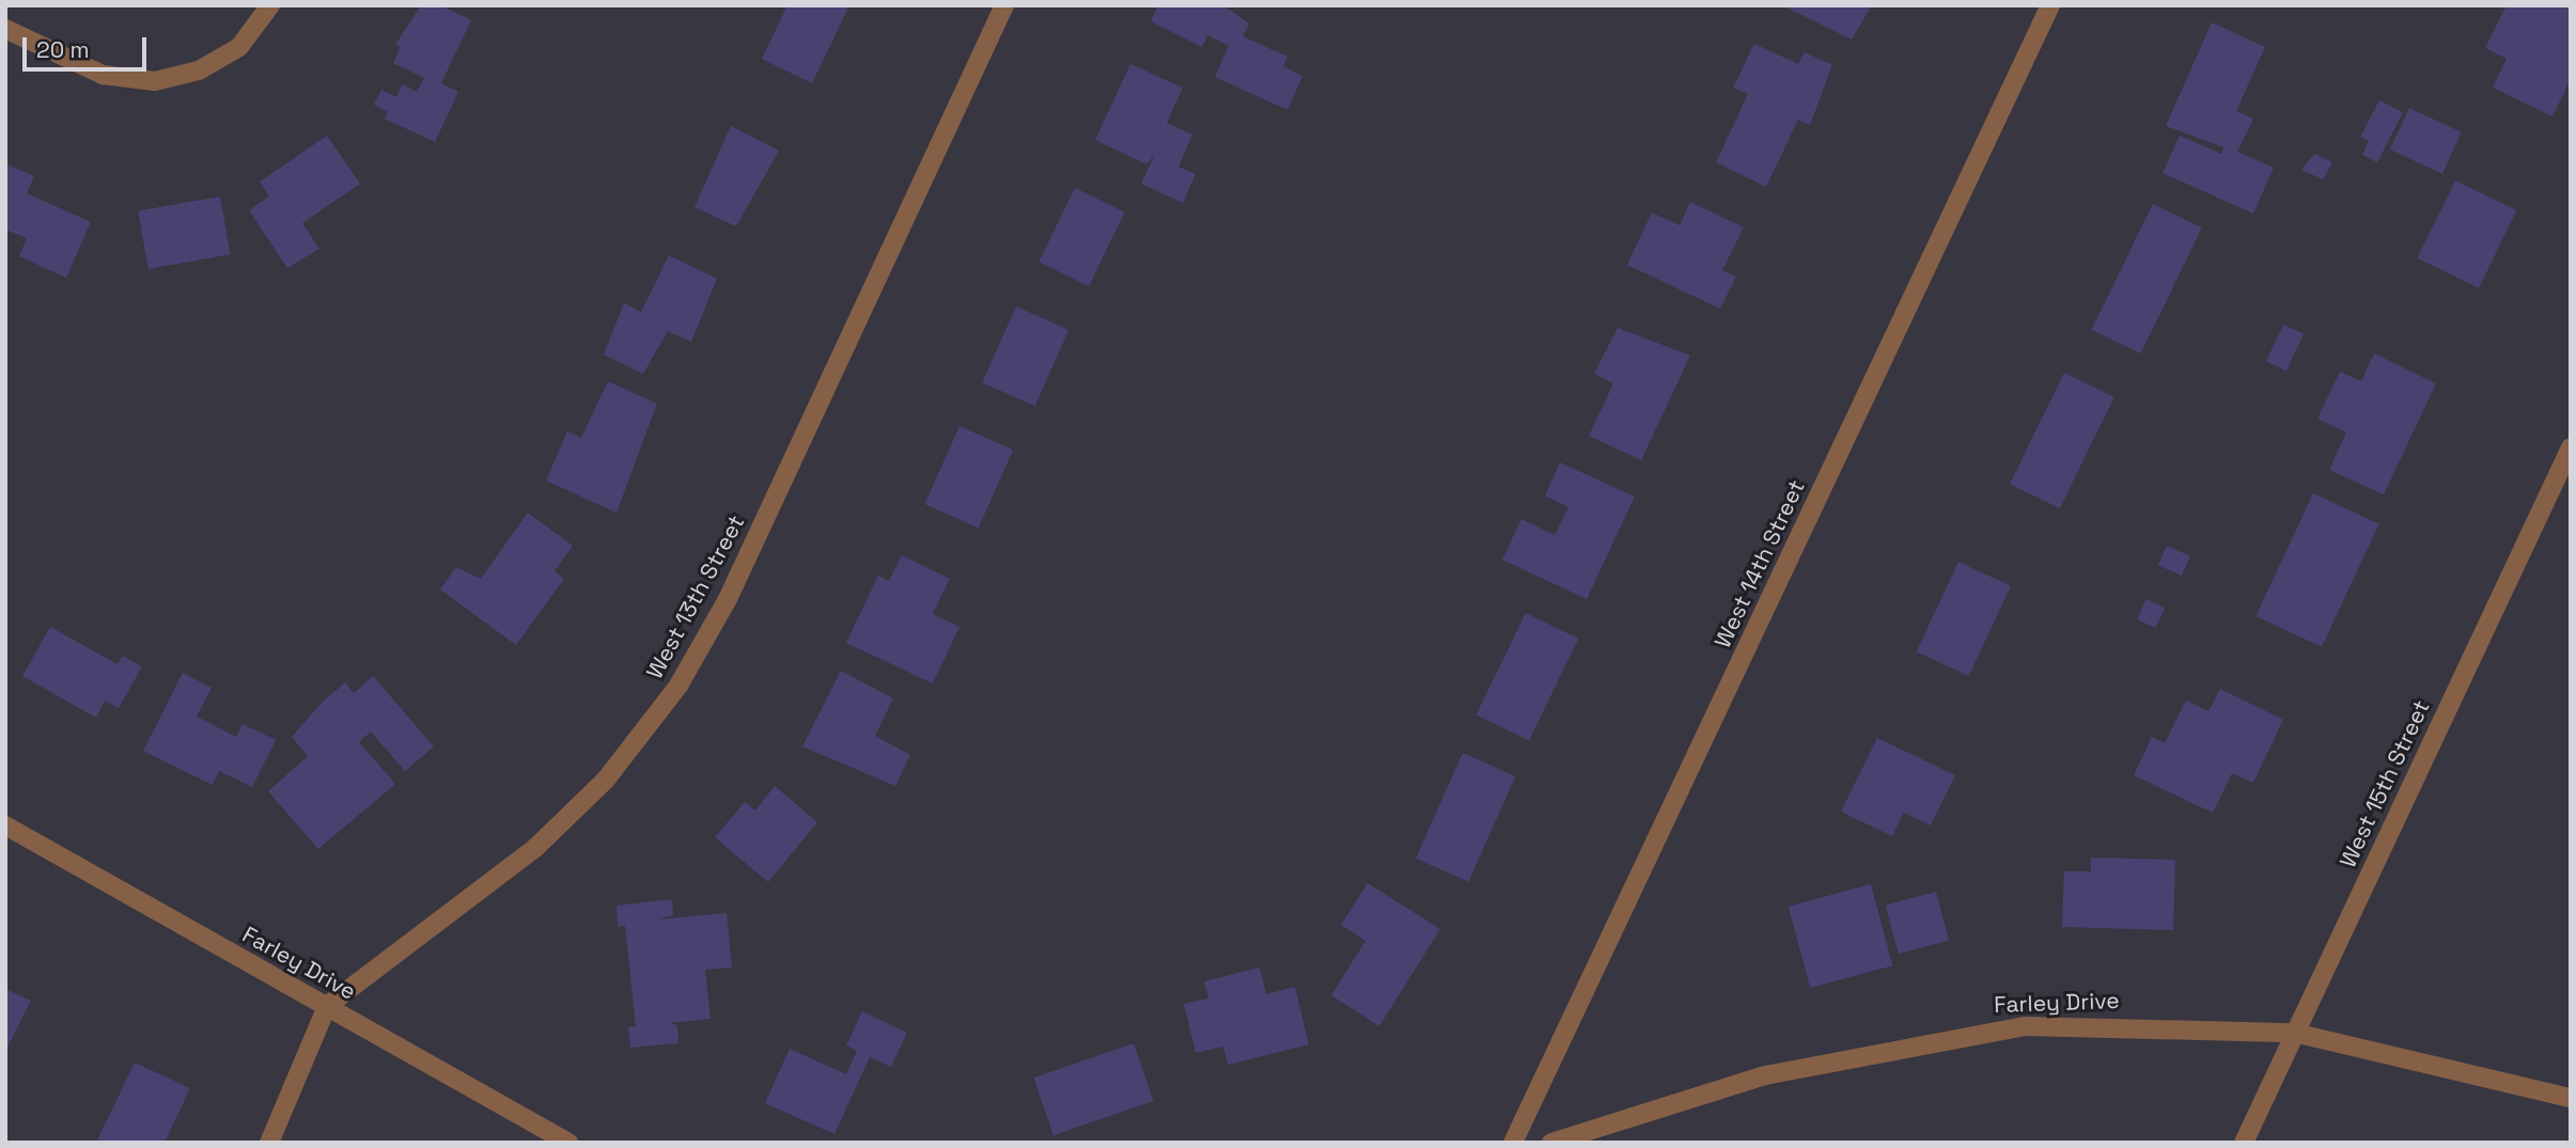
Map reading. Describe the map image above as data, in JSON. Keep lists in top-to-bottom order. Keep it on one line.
{"streets":{"street":["West 14th Street","West 13th Street","West 15th Street","Farley Drive"]},"crossings":[["West 13th Street","Farley Drive"],["West 15th Street","Farley Drive"]],"scale_bar":"20 m"}
